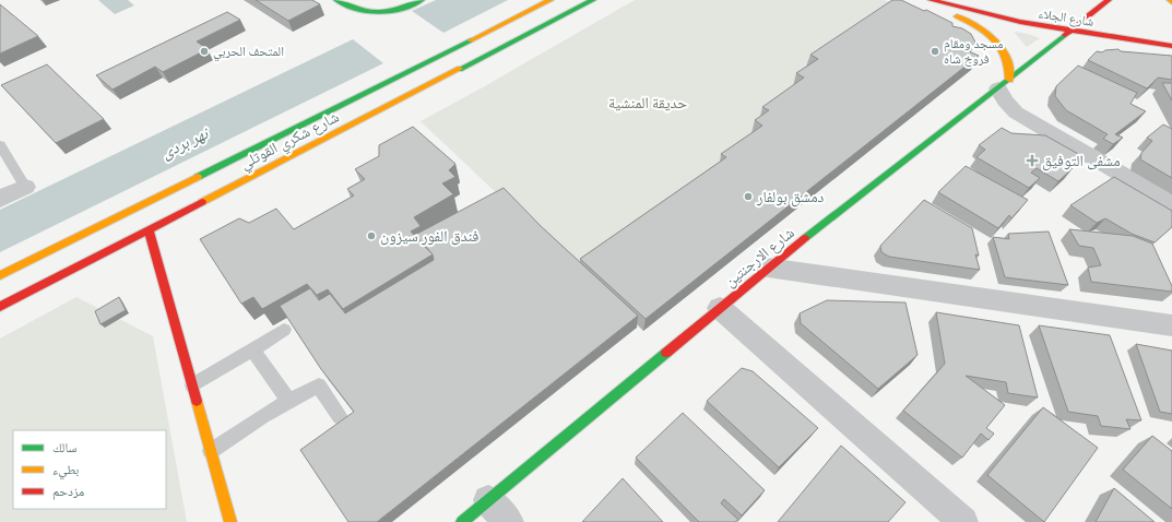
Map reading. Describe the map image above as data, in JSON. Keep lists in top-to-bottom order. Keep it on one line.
{"streets":{"main road":["شارع الجلاء","شارع شكري القوتلي","شارع الارجنتين"]},"crossings":[["شارع الجلاء","شارع الارجنتين"]],"water":["نهر بردى"],"parks":["حديقة المنشية"],"places":{"other":["المتحف الحربي","مسجد ومقام فروخ شاه","دمشق بولفار","فندق الفور سيزون"],"health":["مشفى التوفيق"]},"legend":["سالك","بطيء","مزدحم"]}
